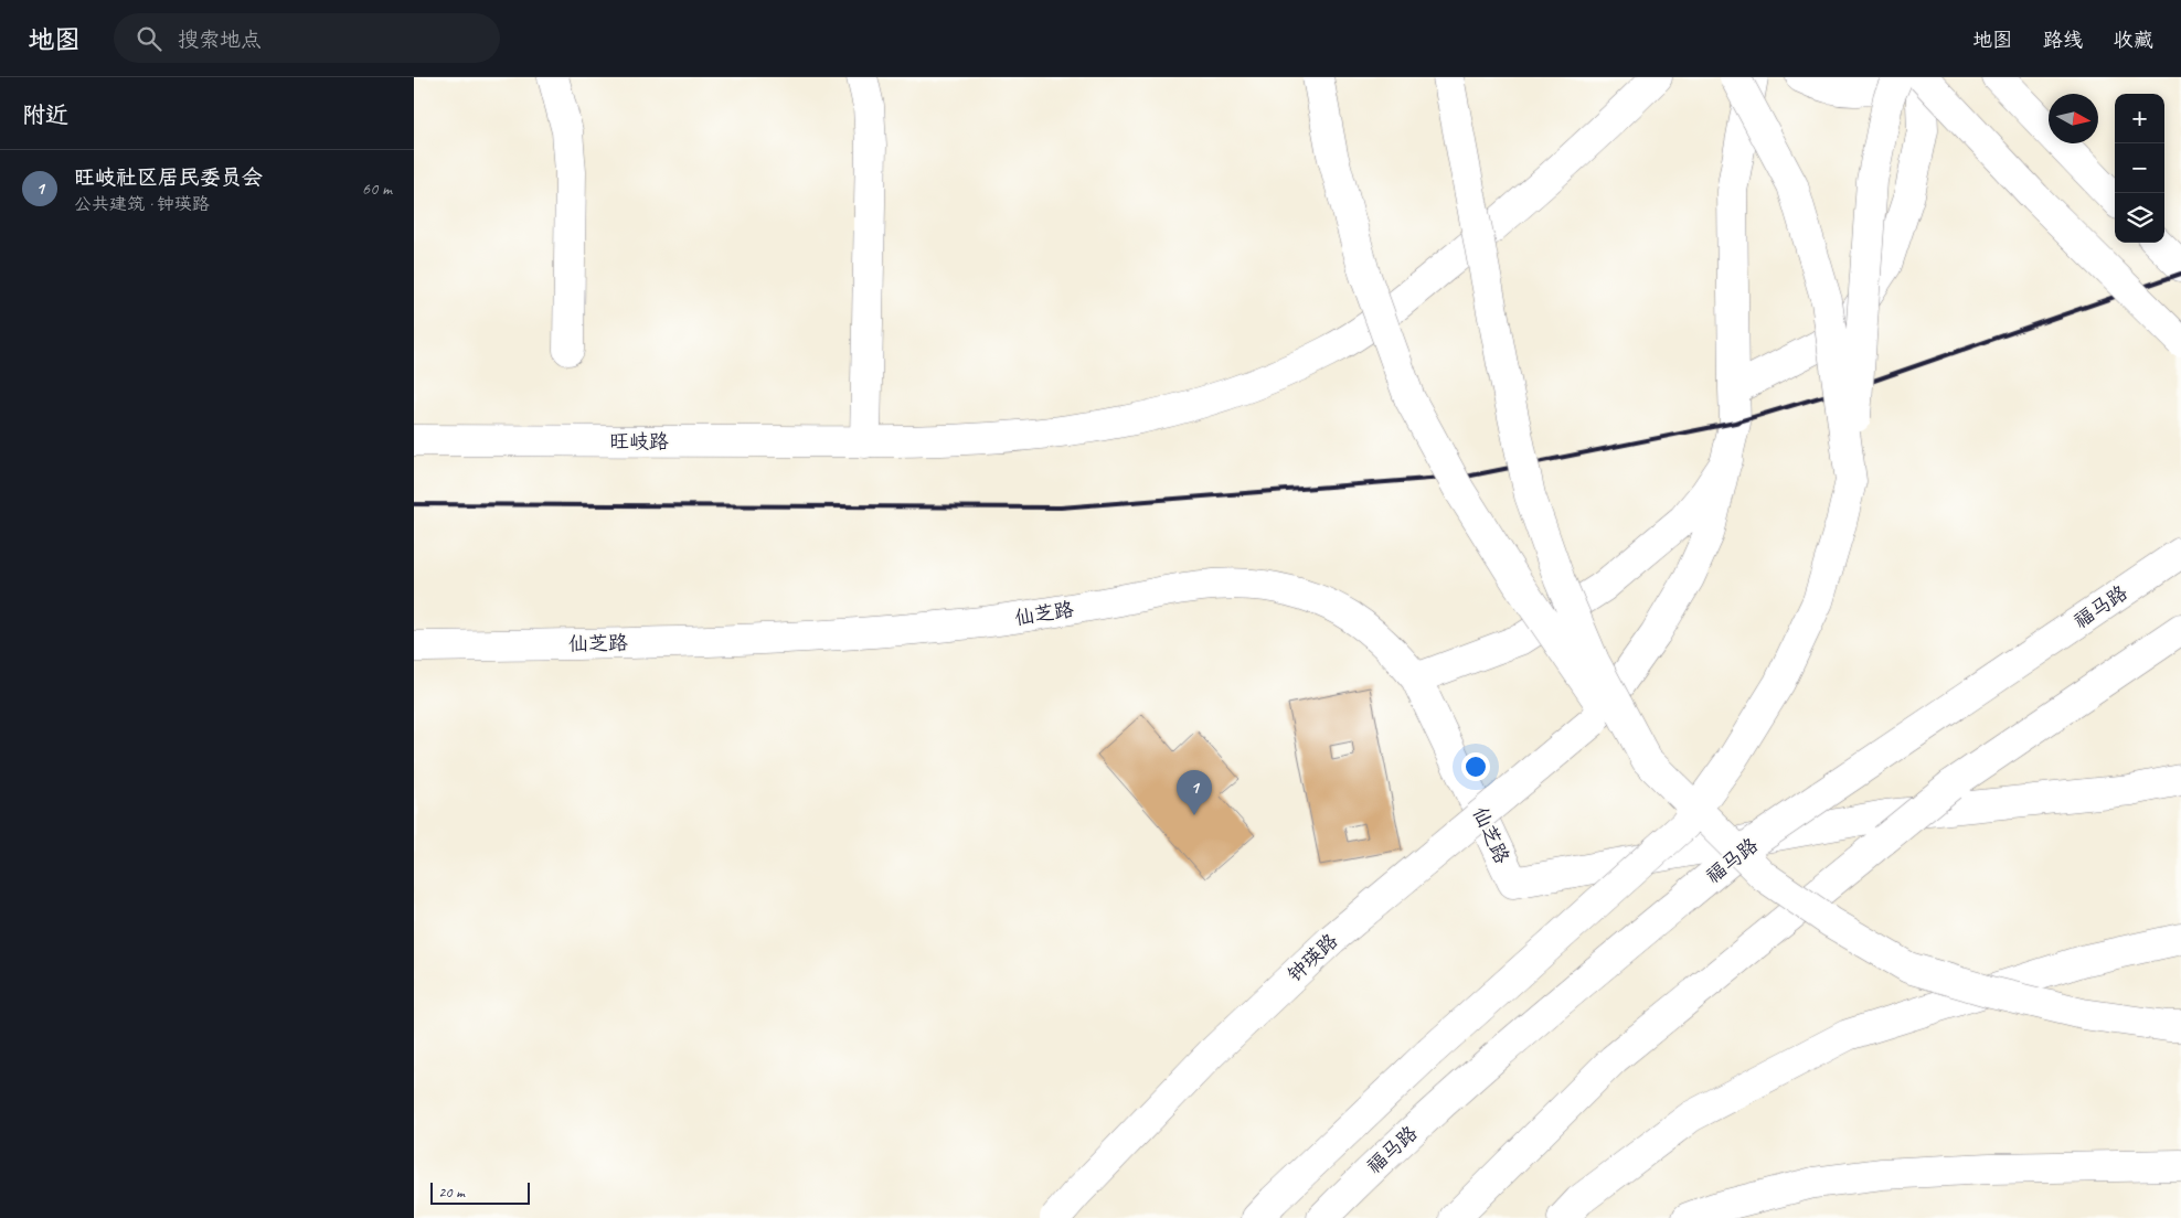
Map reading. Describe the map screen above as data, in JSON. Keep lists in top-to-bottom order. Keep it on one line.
{"streets":{"main road":["旺岐路","福马路","仙芝路","钟瑛路"]},"scale_bar":"20 m","north":"right","page":{"header":"地图","search":"搜索地点","nav":["地图","路线","收藏"],"heading":"附近","map_buttons":["+","−"],"list":[{"mark":"1","name":"旺岐社区居民委员会","note":"公共建筑 · 钟瑛路","value":"60 m"}],"pins":"1","scale":"20 m"}}
